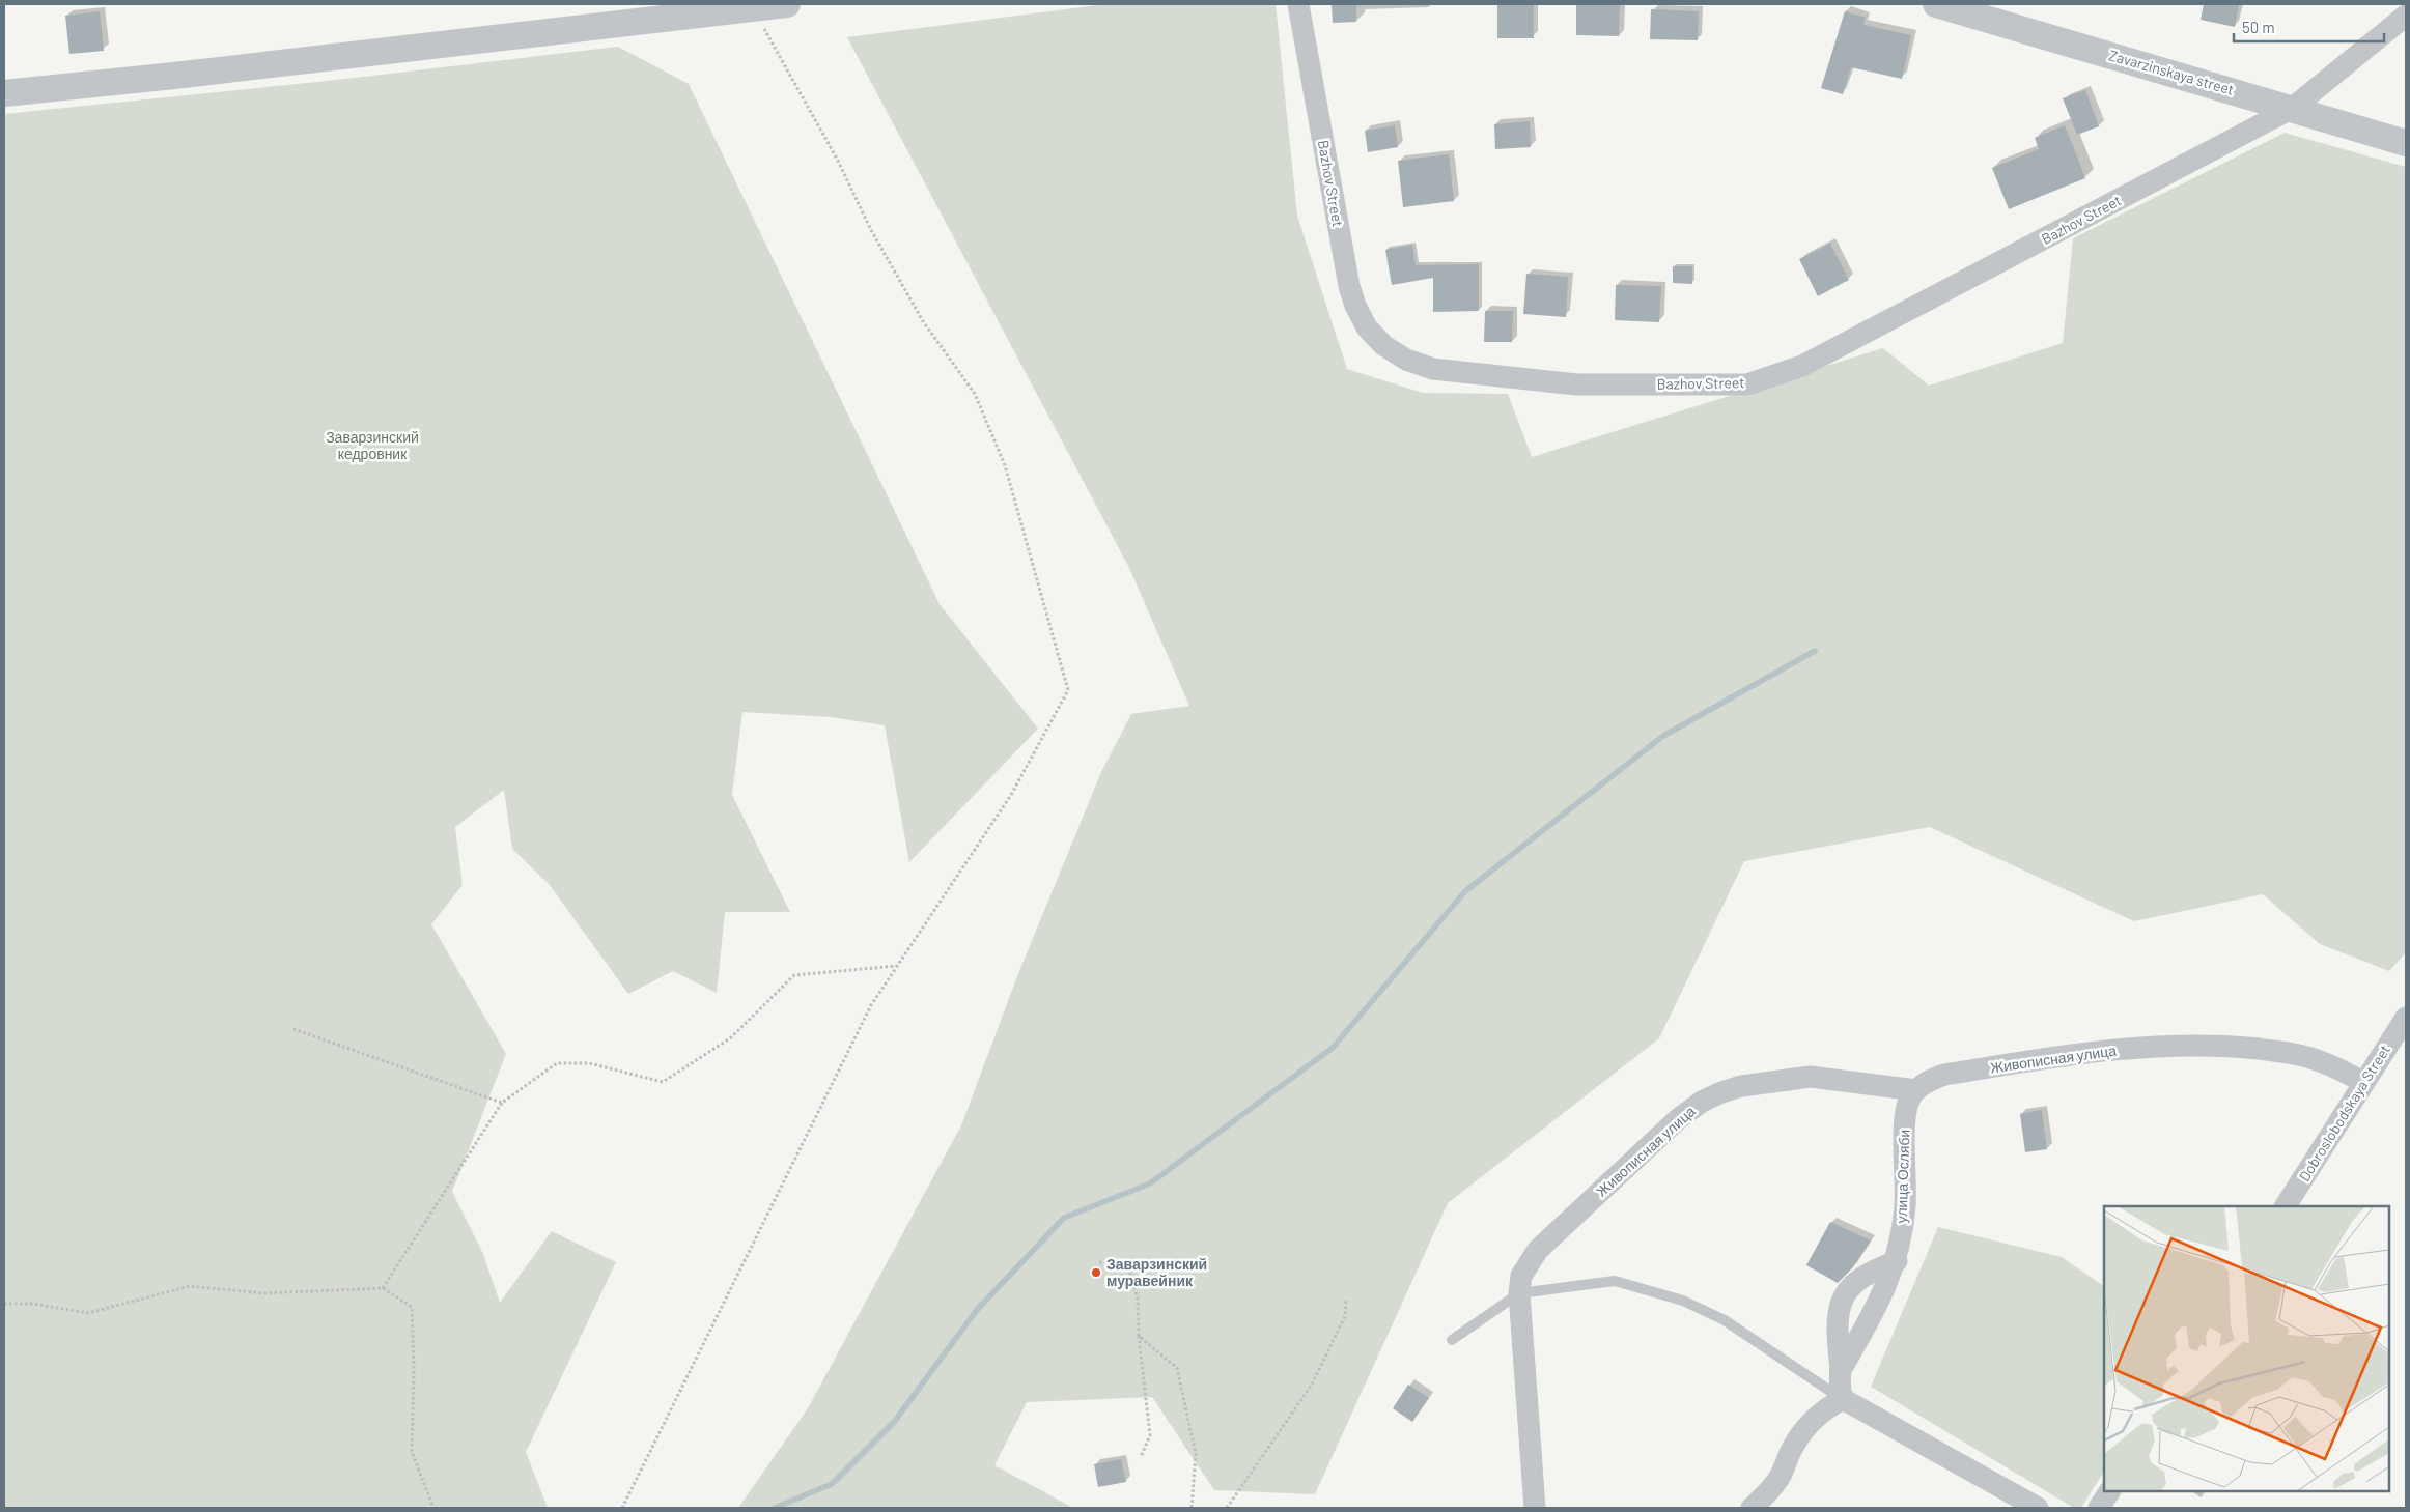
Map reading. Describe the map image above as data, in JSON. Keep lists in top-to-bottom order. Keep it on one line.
{"streets":{"street":["Zavarzinskaya street","Bazhov Street","Живописная улица","Dobroslobodskaya Street","улица Осляби"]},"crossings":[["Zavarzinskaya street","Bazhov Street"],["Живописная улица","Dobroslobodskaya Street"],["Живописная улица","улица Осляби"]],"parks":["Заварзинский кедровник"],"places":["Заварзинский муравейник"],"scale_bar":"50 m"}
